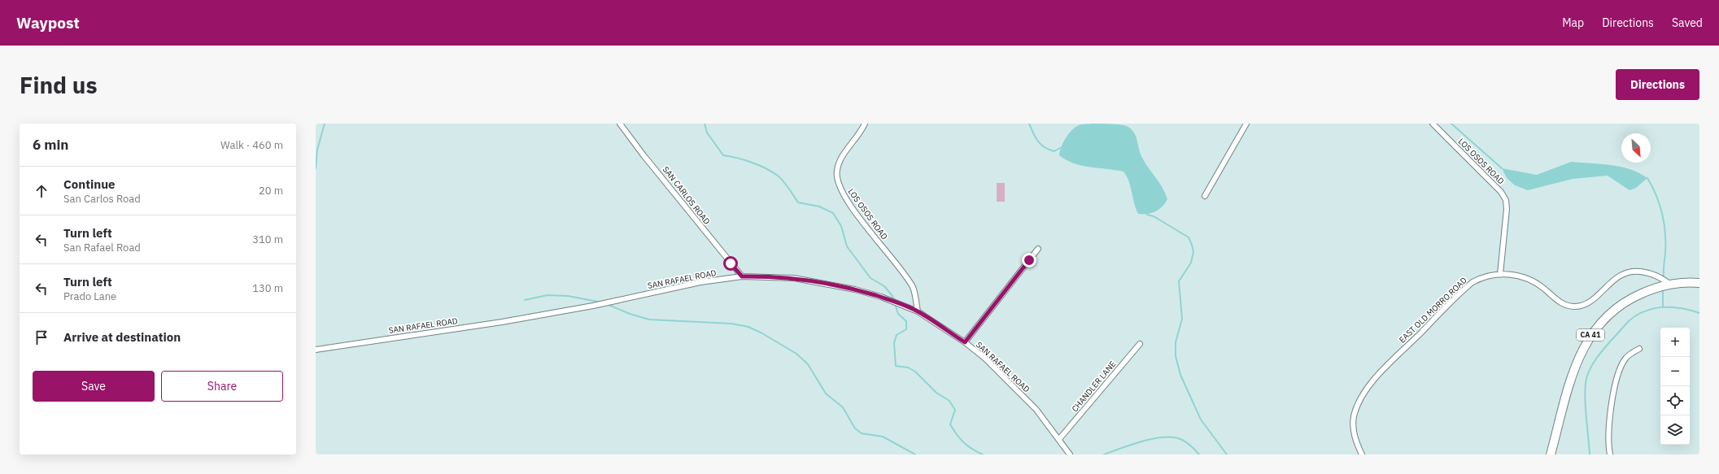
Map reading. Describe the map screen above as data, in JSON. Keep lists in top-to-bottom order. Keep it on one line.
{"streets":{"main road":["CA 41"],"street":["LOS OSOS ROAD","SAN CARLOS ROAD","SAN RAFAEL ROAD","EAST OLD MORRO ROAD","CHANDLER LANE"]},"crossings":[["LOS OSOS ROAD","SAN RAFAEL ROAD"],["LOS OSOS ROAD","EAST OLD MORRO ROAD"],["SAN CARLOS ROAD","SAN RAFAEL ROAD"],["SAN RAFAEL ROAD","CHANDLER LANE"],["EAST OLD MORRO ROAD","CA 41"]],"north":"bottom right","page":{"header":"Waypost","nav":["Map","Directions","Saved"],"buttons":["Directions",["Save","Share"]],"title":"Find us","heading":["6 min","Walk · 460 m"],"list":[["Continue","San Carlos Road","20 m"],["Turn left","San Rafael Road","310 m"],["Turn left","Prado Lane","130 m"],"Arrive at destination"],"map_buttons":["+","−"]}}
